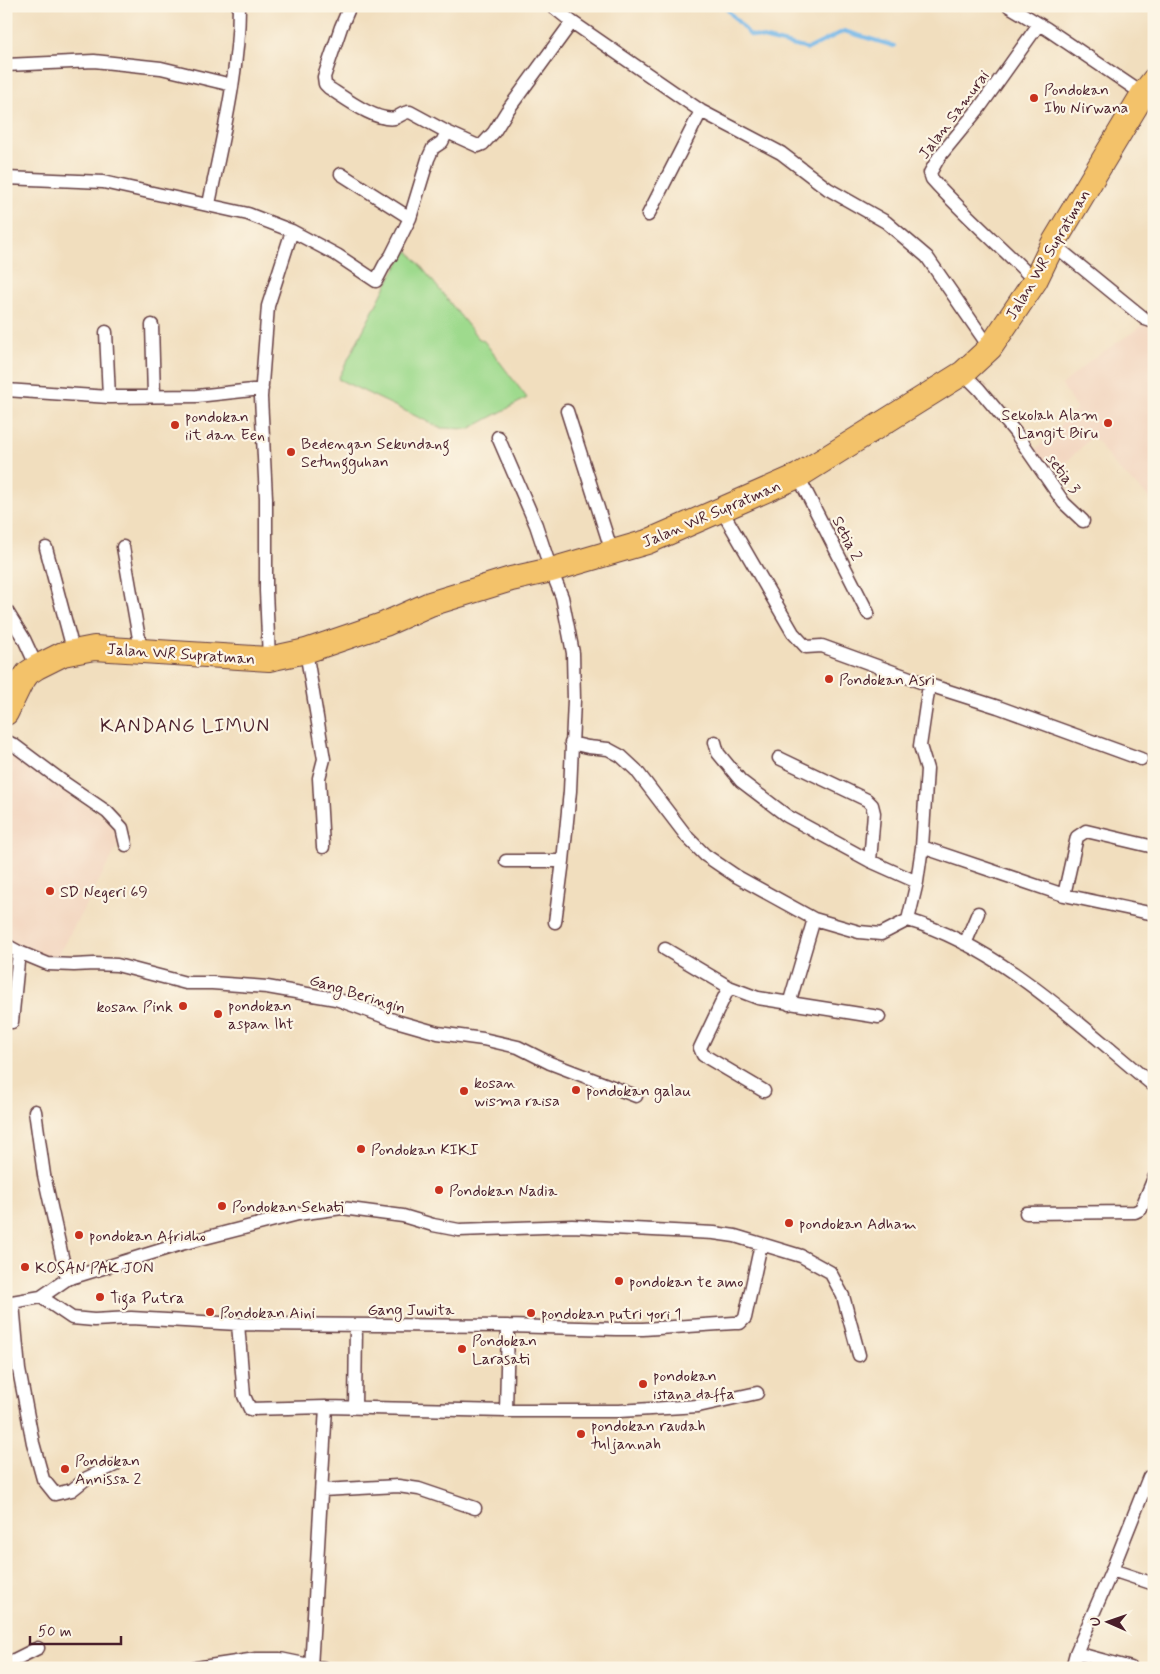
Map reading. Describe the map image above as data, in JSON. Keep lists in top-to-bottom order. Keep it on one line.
{"streets":{"highway":["Jalan WR Supratman"],"street":["Jalan Samurai","setia 3","Setia 2","Gang Beringin","Gang Juwita"]},"crossings":[["Jalan Samurai","Jalan WR Supratman"],["Jalan WR Supratman","setia 3"],["Jalan WR Supratman","Setia 2"]],"districts":["KANDANG LIMUN"],"places":["Pondokan Ibu Nirwana","Sekolah Alam Langit Biru","pondokan iit dan Een","Bedengan Sekundang Setungguhan","Pondokan Asri","SD Negeri 69","kosan Pink","pondokan aspan lht","pondokan galau","kosan wisma raisa","Pondokan KIKI","Pondokan Nadia","Pondokan Sehati","pondokan Adham","pondokan Afridho","KOSAN PAK JON","pondokan te amo","Tiga Putra","Pondokan Aini","pondokan putri yori 1","Pondokan Larasati","pondokan istana daffa","pondokan raudah tuljannah","Pondokan Annissa 2"],"scale_bar":"50 m","north":"left"}
